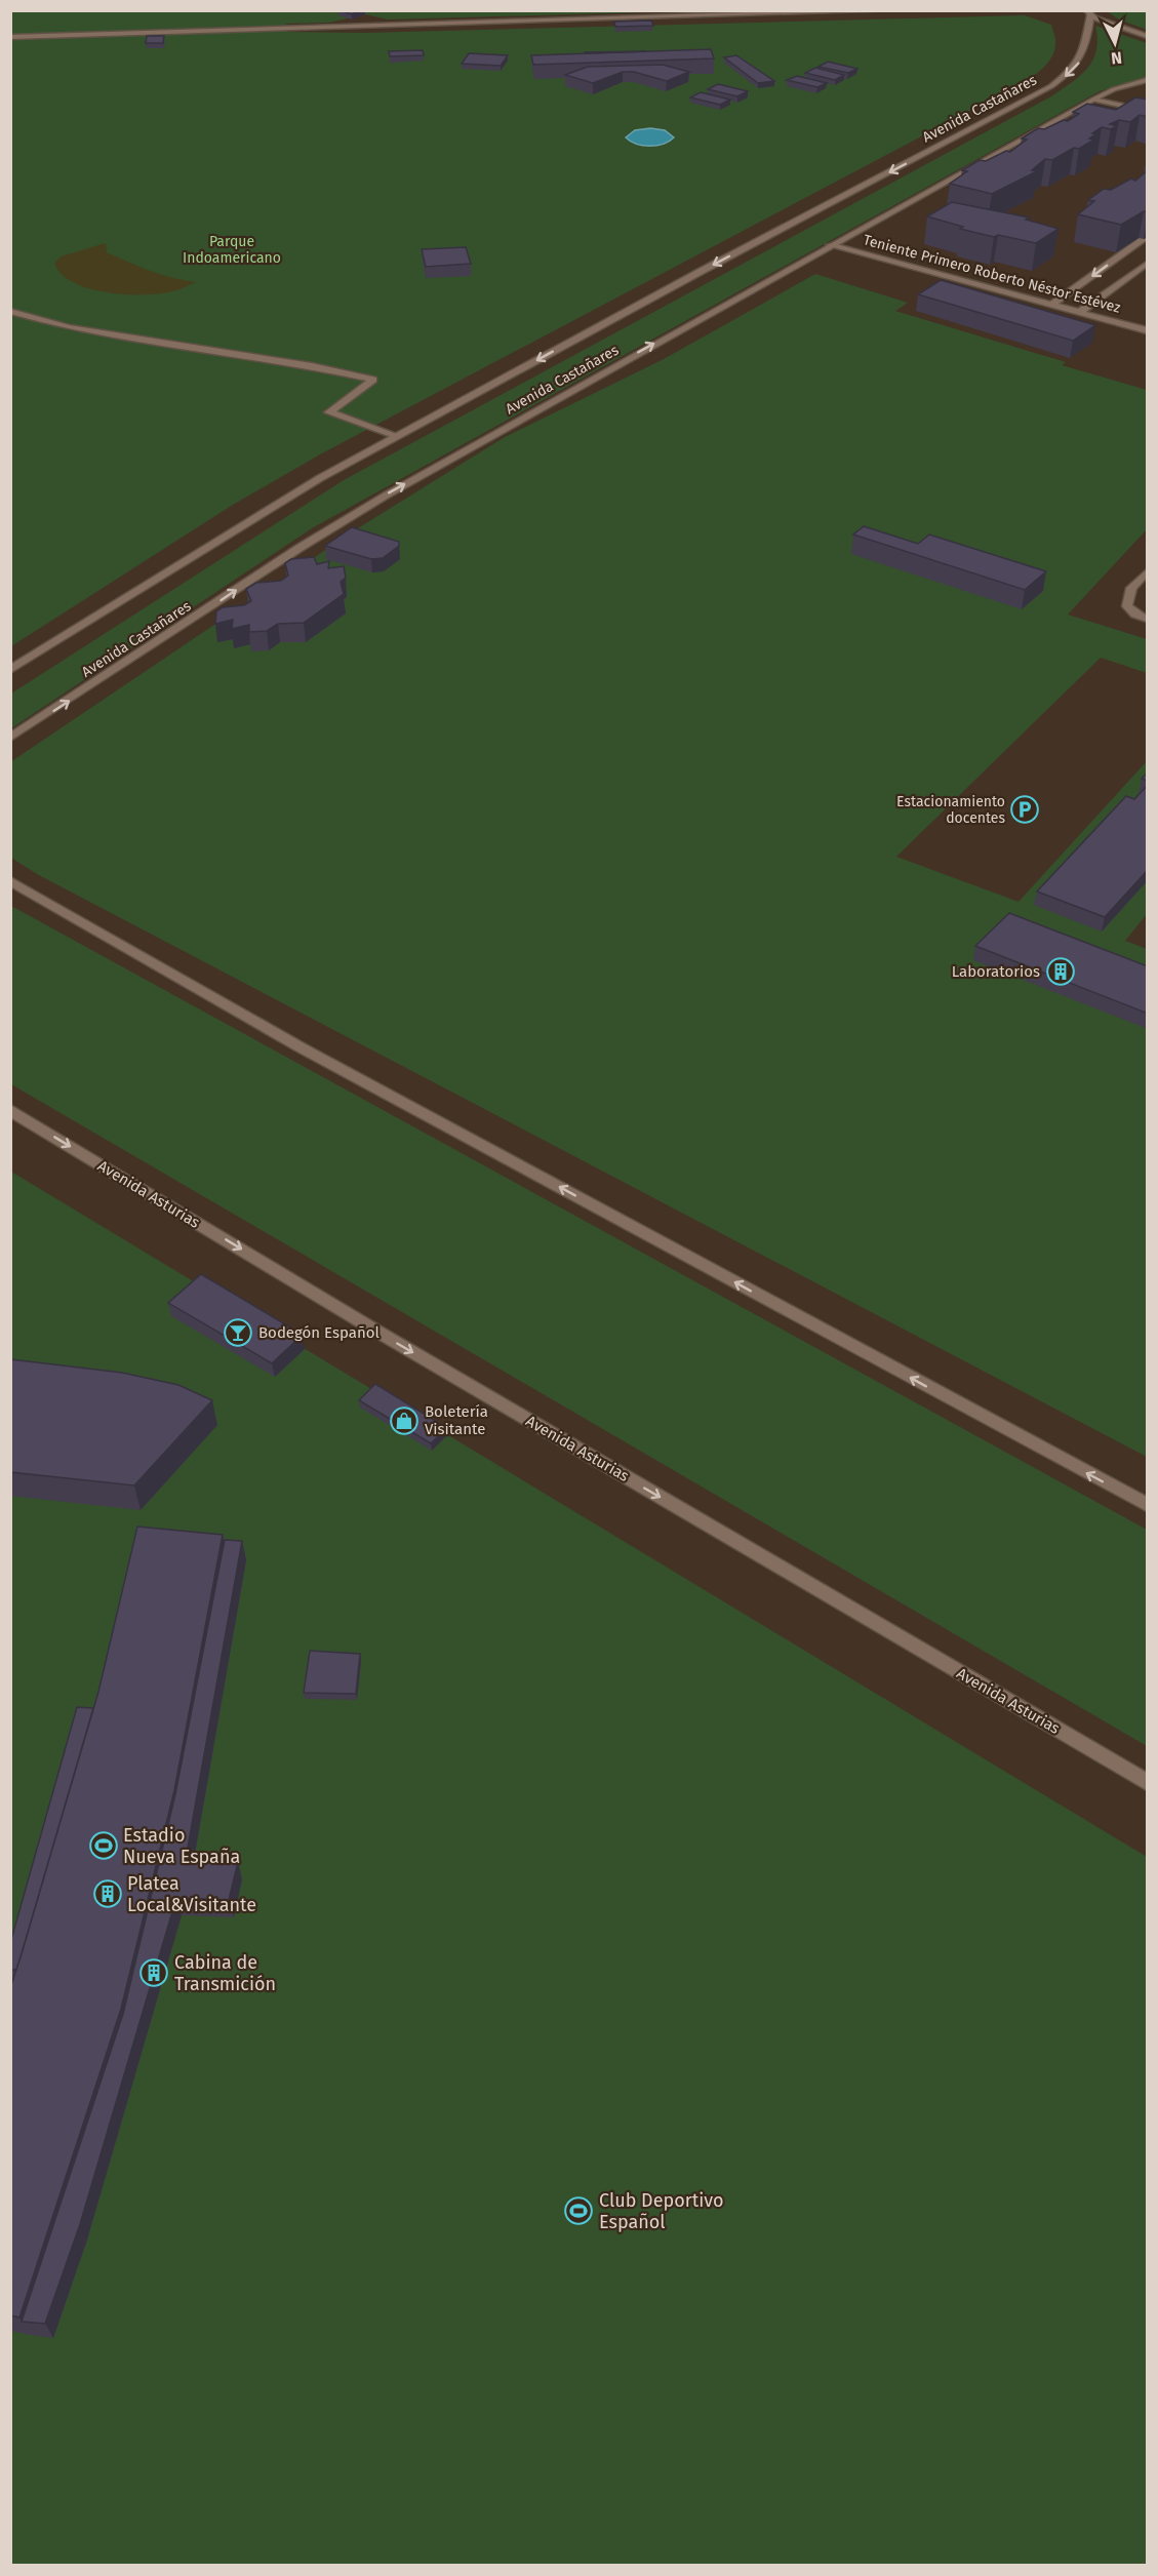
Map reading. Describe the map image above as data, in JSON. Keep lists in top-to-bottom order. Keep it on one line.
{"streets":{"street":["Avenida Castañares","Teniente Primero Roberto Néstor Estévez","Avenida Asturias"]},"crossings":[["Avenida Castañares","Teniente Primero Roberto Néstor Estévez"]],"one_way":["Avenida Asturias"],"parks":["Parque Indoamericano"],"places":{"parking":["Estacionamiento docentes"],"building":["Laboratorios","Platea Local&Visitante","Cabina de Transmición"],"bar":["Bodegón Español"],"shop":["Boletería Visitante"],"sports":["Estadio Nueva España","Club Deportivo Español"]},"north":"bottom"}
